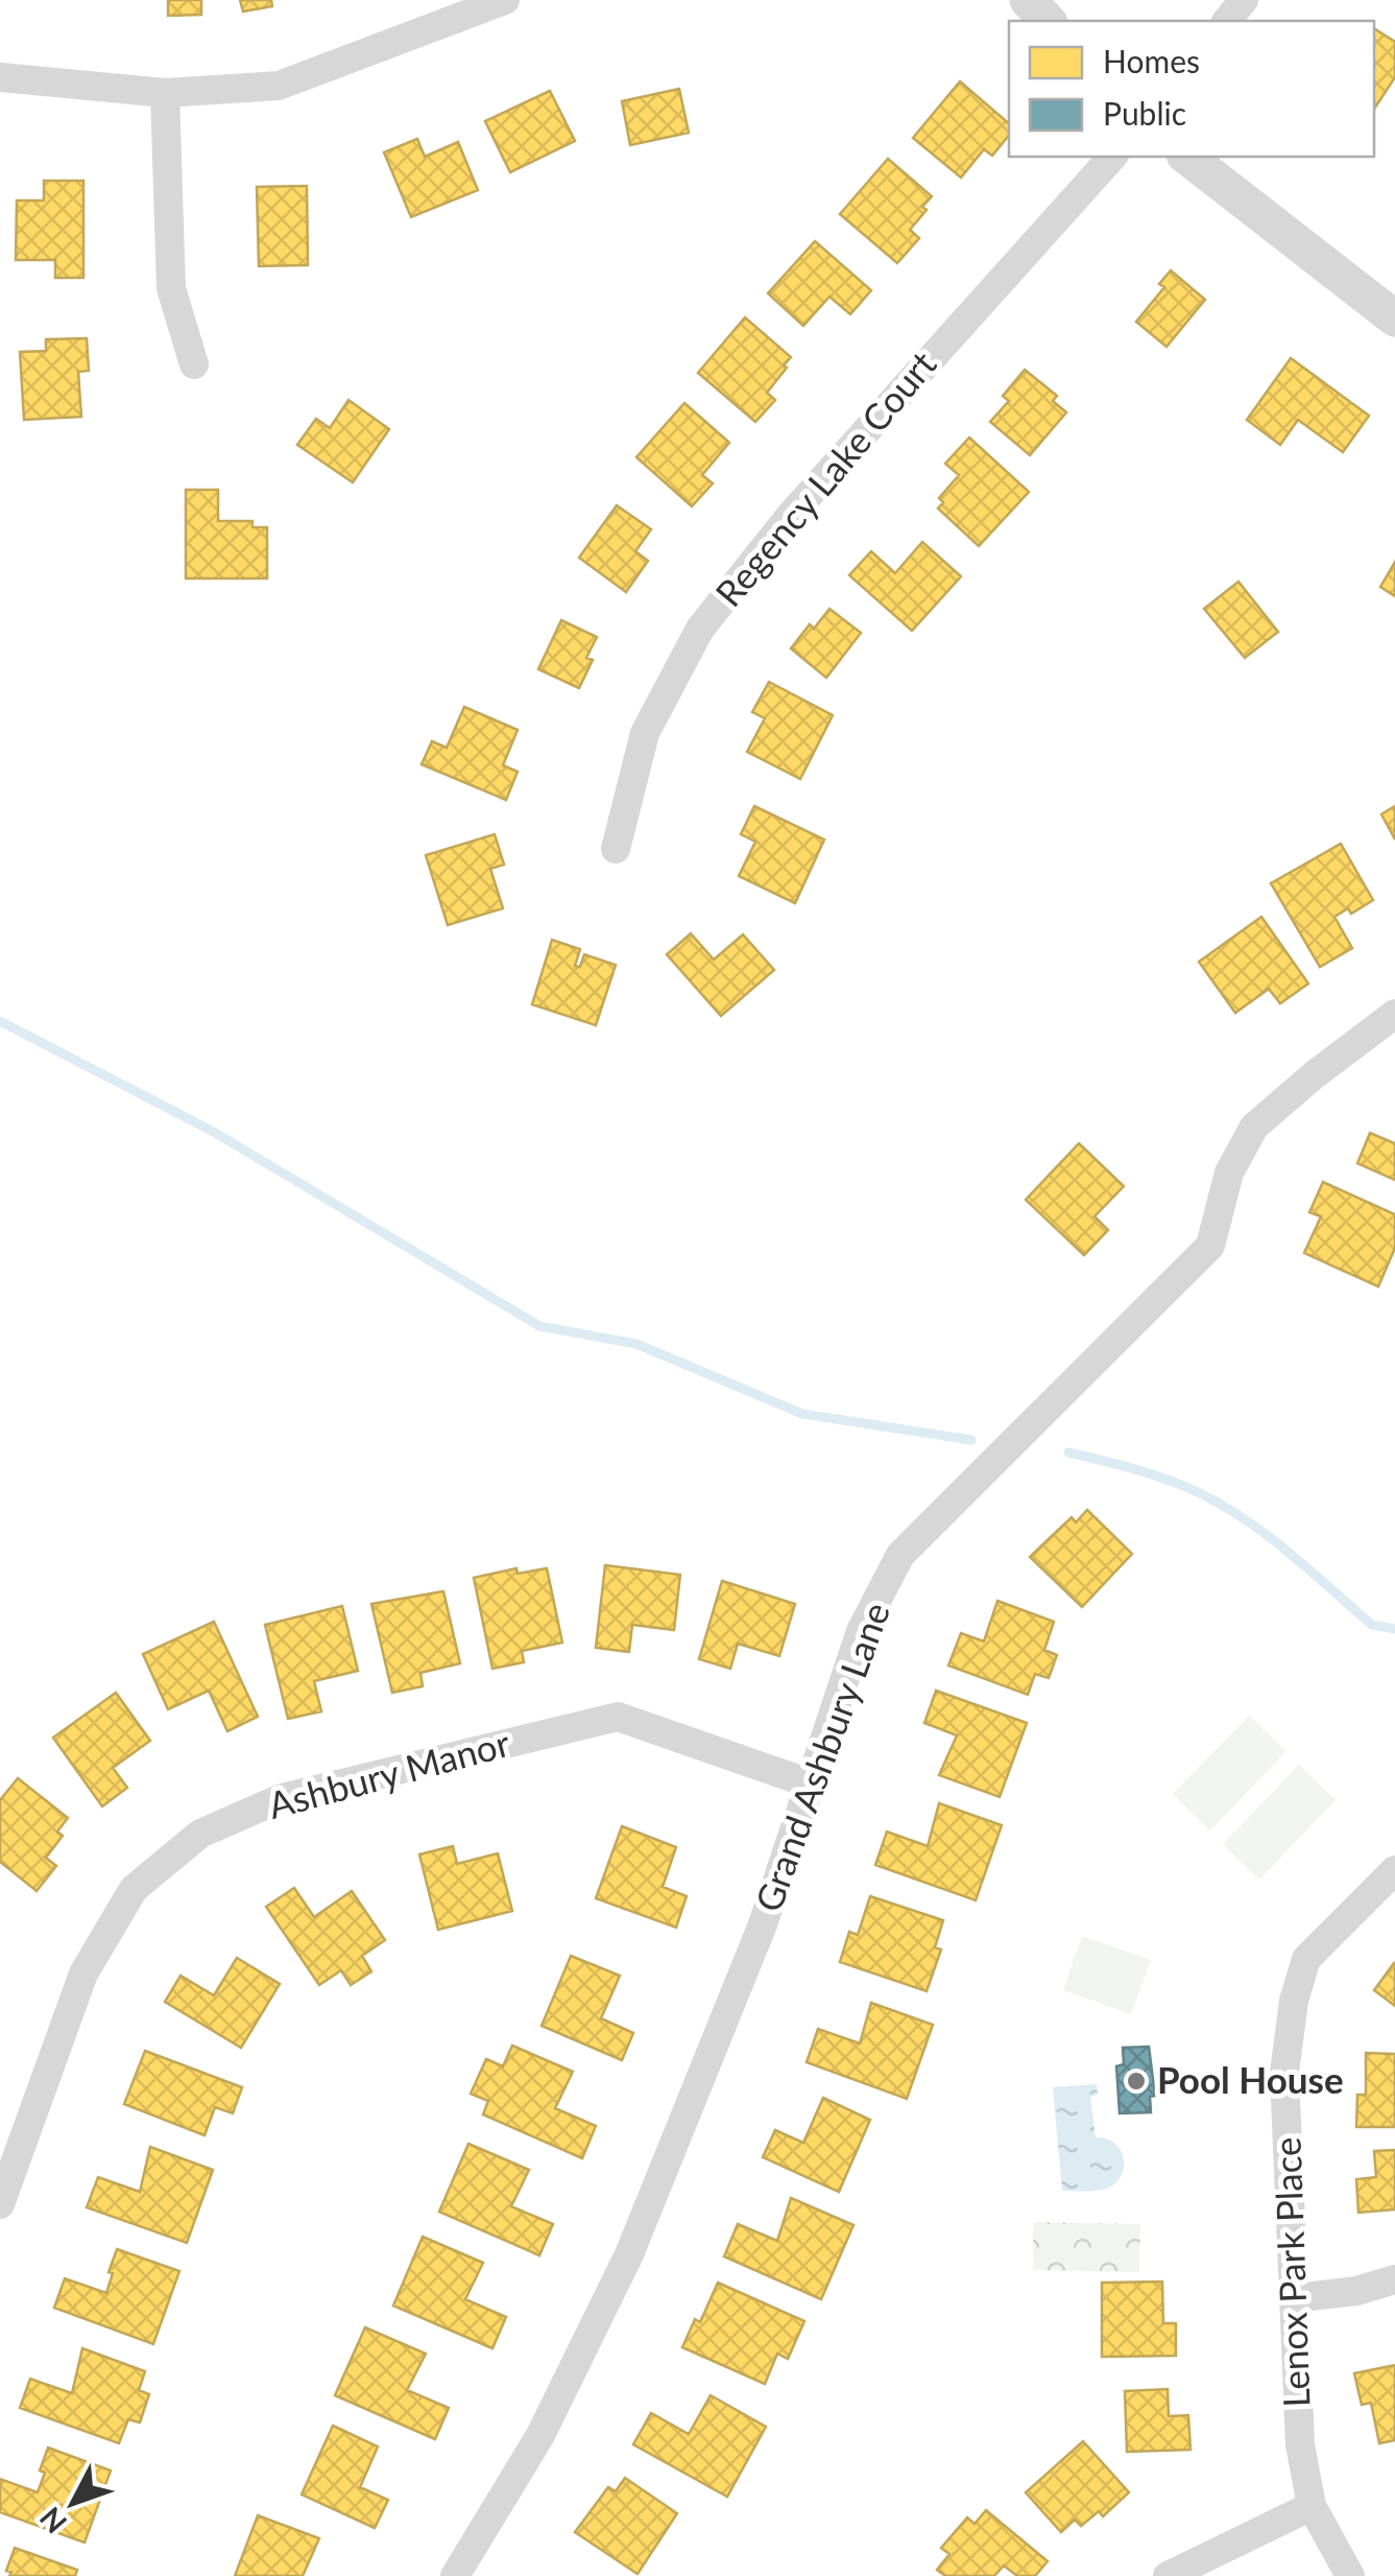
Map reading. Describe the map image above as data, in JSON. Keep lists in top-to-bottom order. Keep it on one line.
{"streets":{"street":["Regency Lake Court","Grand Ashbury Lane","Ashbury Manor","Lenox Park Place"]},"crossings":[["Grand Ashbury Lane","Ashbury Manor"]],"places":["Pool House"],"legend":["Homes","Public"],"north":"bottom left"}
